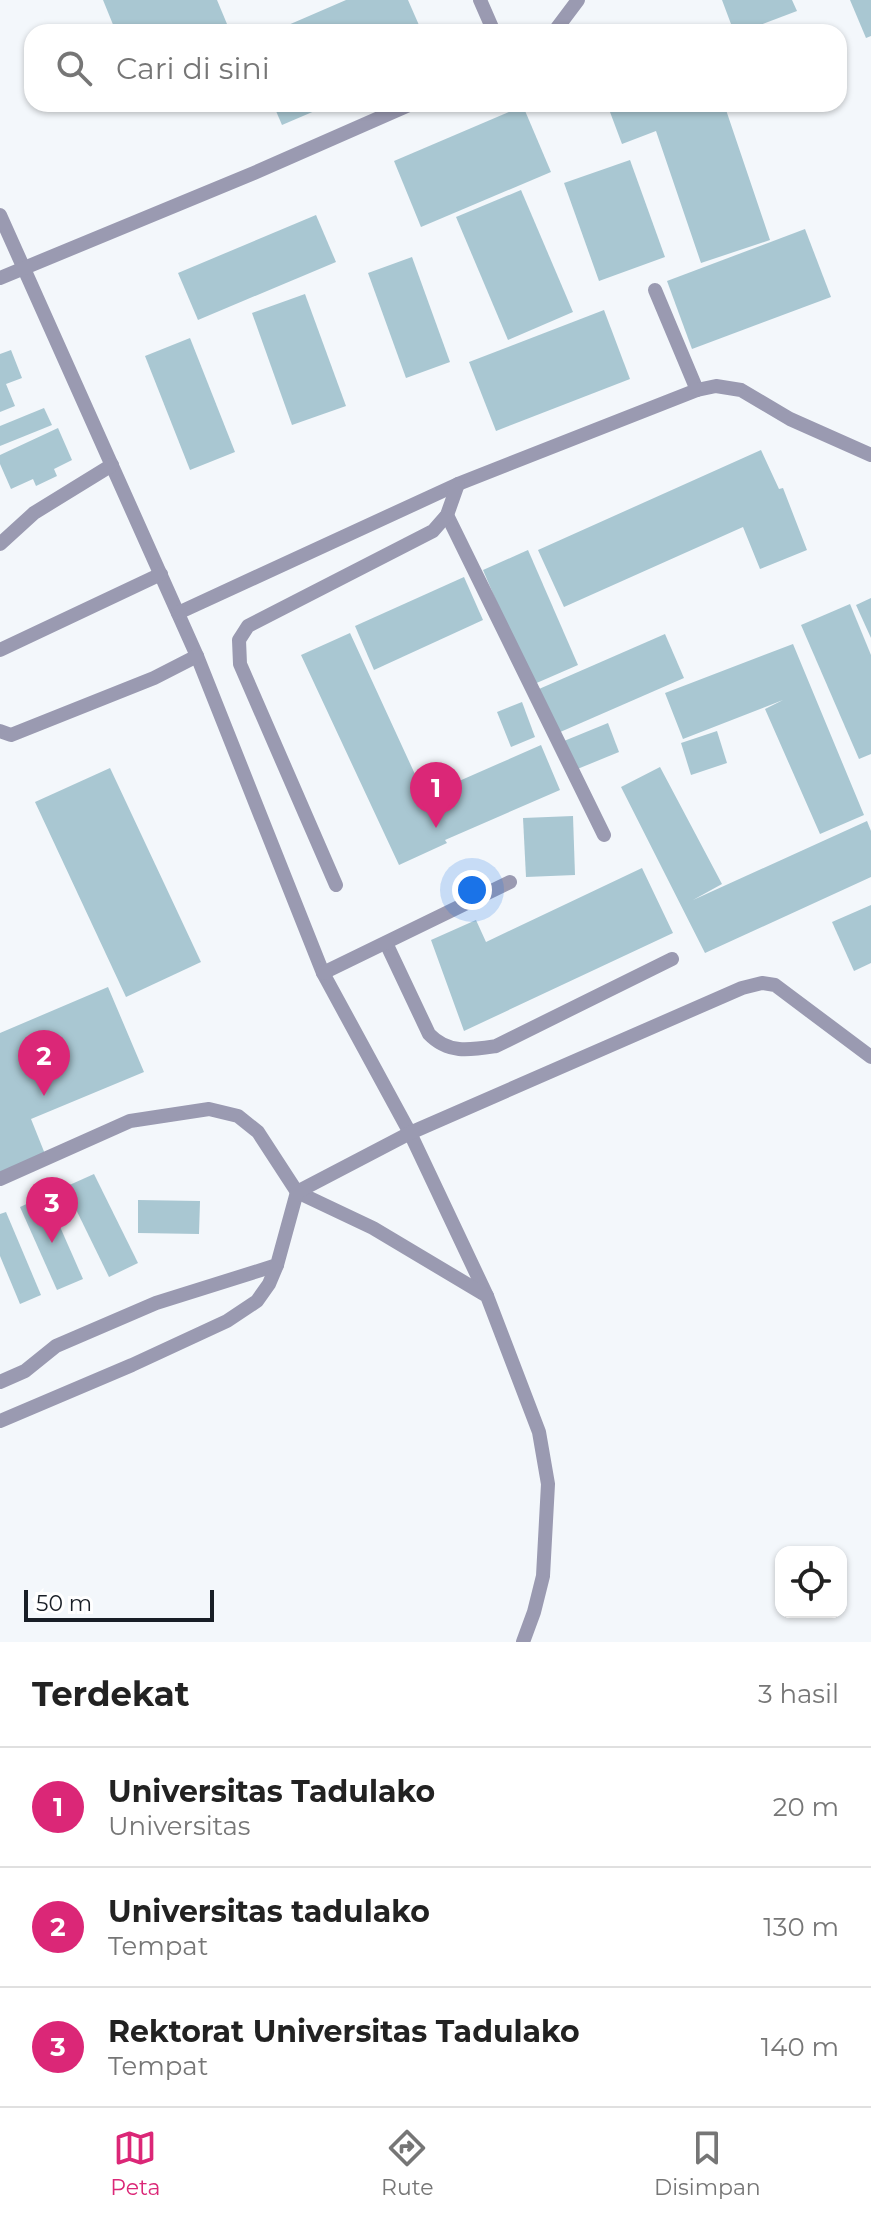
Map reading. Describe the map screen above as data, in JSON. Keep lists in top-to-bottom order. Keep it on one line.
{"scale_bar":"50 m","page":{"search":"Cari di sini","pins":["1","2","3"],"scale":"50 m","heading":["Terdekat","3 hasil"],"list":[{"mark":"1","name":"Universitas Tadulako","note":"Universitas","value":"20 m"},{"mark":"2","name":"Universitas tadulako","note":"Tempat","value":"130 m"},{"mark":"3","name":"Rektorat Universitas Tadulako","note":"Tempat","value":"140 m"}],"nav":["Peta","Rute","Disimpan"]}}
